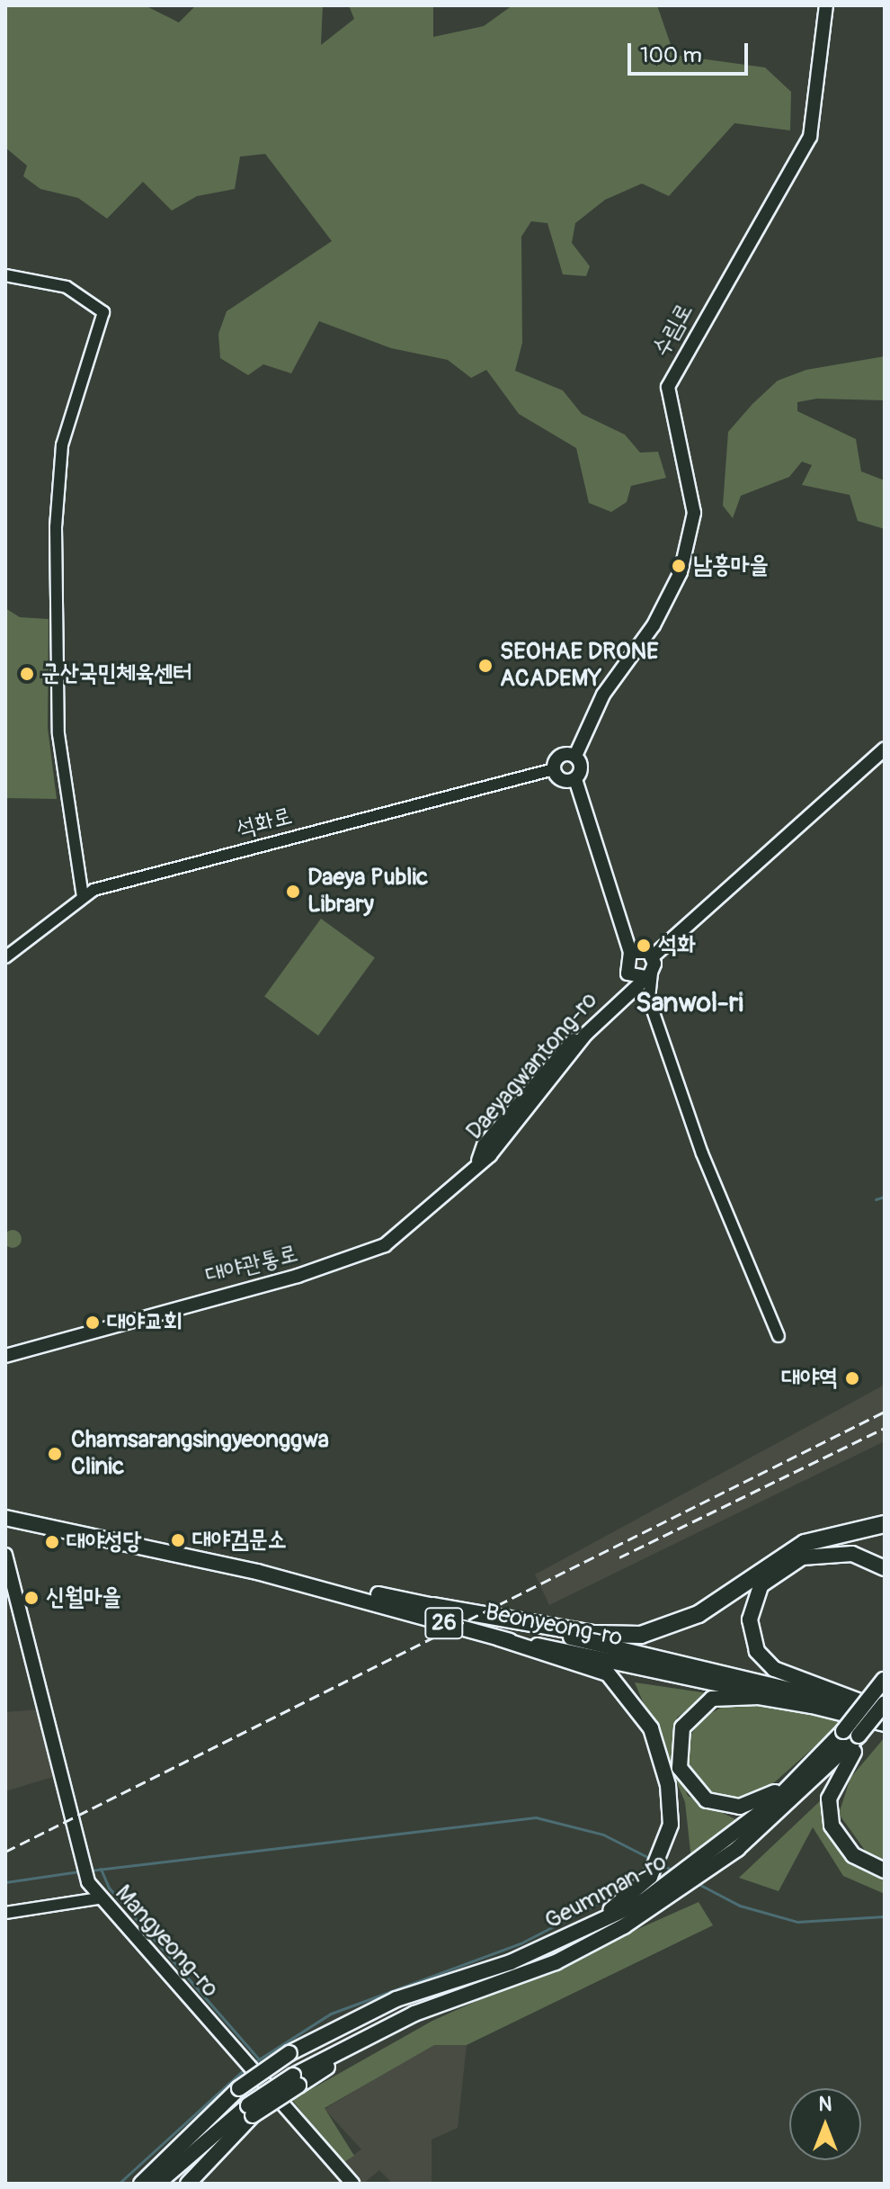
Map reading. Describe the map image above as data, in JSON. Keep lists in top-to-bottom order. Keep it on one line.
{"streets":{"main road":["수림로","Daeyagwantong-ro","대야관통로","26","Beonyeong-ro","Geumman-ro","Mangyeong-ro"],"street":["석화로"]},"crossings":[["수림로","석화로"],["수림로","Daeyagwantong-ro"],["Daeyagwantong-ro","대야관통로"]],"districts":["Sanwol-ri"],"places":["남흥마을","SEOHAE DRONE ACADEMY","군산국민체육센터","Daeya Public Library","석화","대야교회","대야역","Chamsarangsingyeonggwa Clinic","대야검문소","대야성당","신월마을"],"scale_bar":"100 m","north":"top"}
